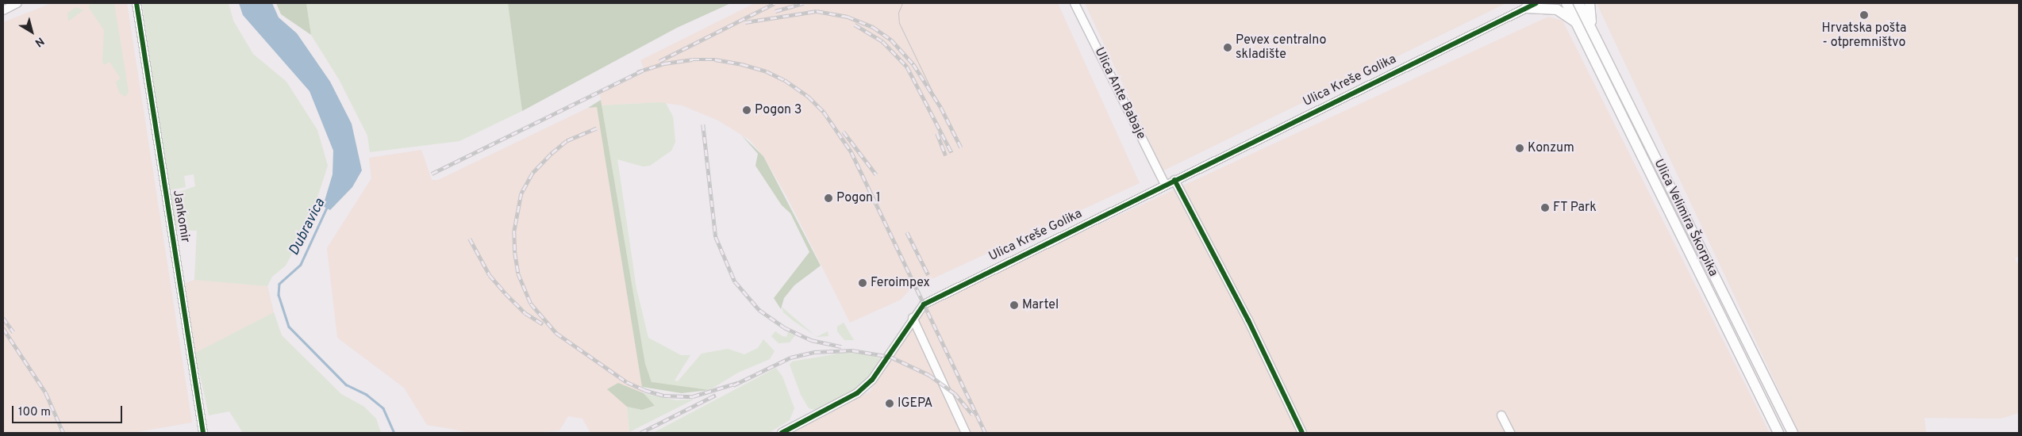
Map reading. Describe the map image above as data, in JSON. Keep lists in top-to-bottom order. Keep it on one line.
{"streets":{"main road":["Ulica Velimira Škorpika"],"street":["Ulica Kreše Golika","Ulica Ante Babaje","Jankomir"]},"crossings":[["Ulica Kreše Golika","Ulica Ante Babaje"]],"water":["Dubravica"],"places":["Hrvatska pošta - otpremništvo","Pevex centralno skladište","Pogon 3","Konzum","Pogon 1","FT Park","Feroimpex","Martel","IGEPA"],"scale_bar":"100 m","north":"bottom right"}
